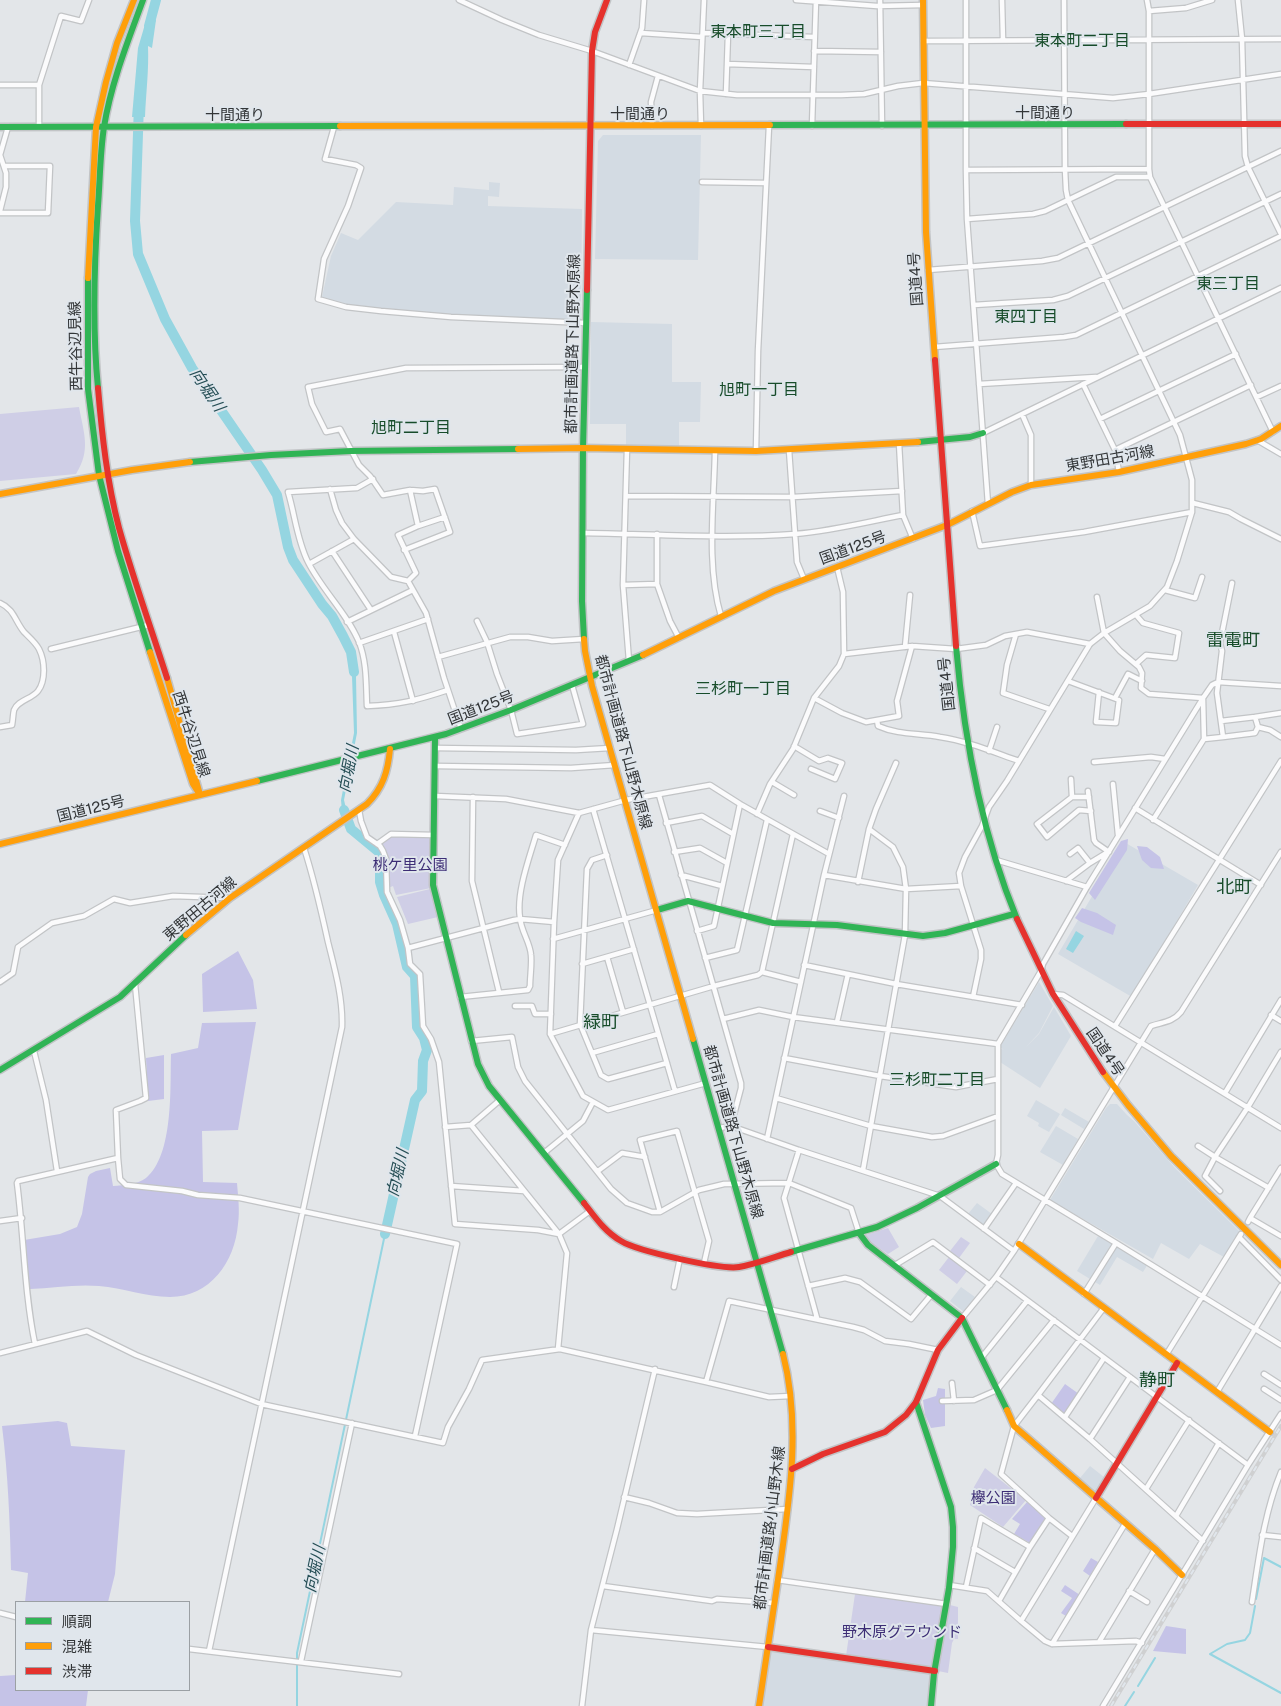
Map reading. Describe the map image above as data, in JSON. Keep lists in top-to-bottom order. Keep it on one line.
{"streets":{"main road":["十間通り","国道4号","都市計画道路下山野木原線","西牛谷辺見線","東野田古河線","国道125号","都市計画道路小山野木線"]},"crossings":[["十間通り","国道4号"],["十間通り","都市計画道路下山野木原線"],["十間通り","西牛谷辺見線"],["国道4号","東野田古河線"],["国道4号","国道125号"],["都市計画道路下山野木原線","国道125号"],["都市計画道路下山野木原線","都市計画道路小山野木線"],["西牛谷辺見線","国道125号"],["東野田古河線","国道125号"]],"districts":["東本町三丁目","東本町二丁目","東三丁目","東四丁目","旭町一丁目","旭町二丁目","雷電町","三杉町一丁目","北町","緑町","三杉町二丁目","静町"],"water":["向堀川"],"parks":["桃ケ里公園","欅公園","野木原グラウンド"],"legend":["順調","混雑","渋滞"]}
